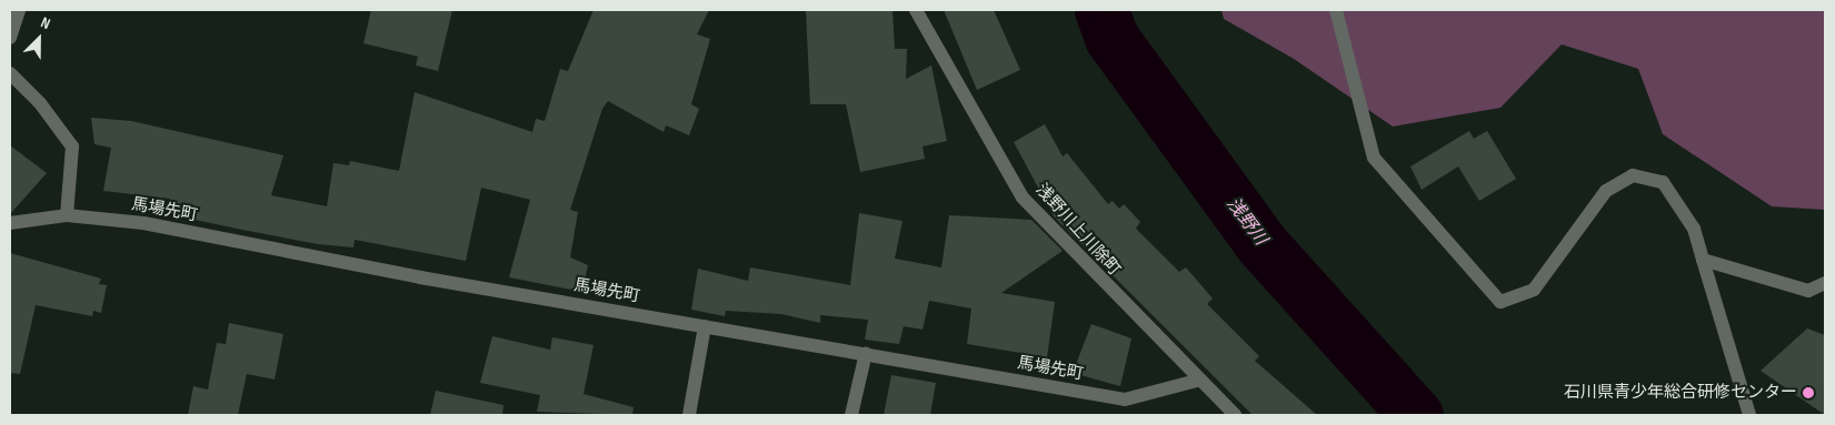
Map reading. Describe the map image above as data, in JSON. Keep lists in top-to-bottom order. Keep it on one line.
{"streets":{"street":["馬場先町","浅野川上川除町"]},"crossings":[["馬場先町","浅野川上川除町"]],"water":["浅野川"],"places":["石川県青少年総合研修センター"],"north":"top right"}
